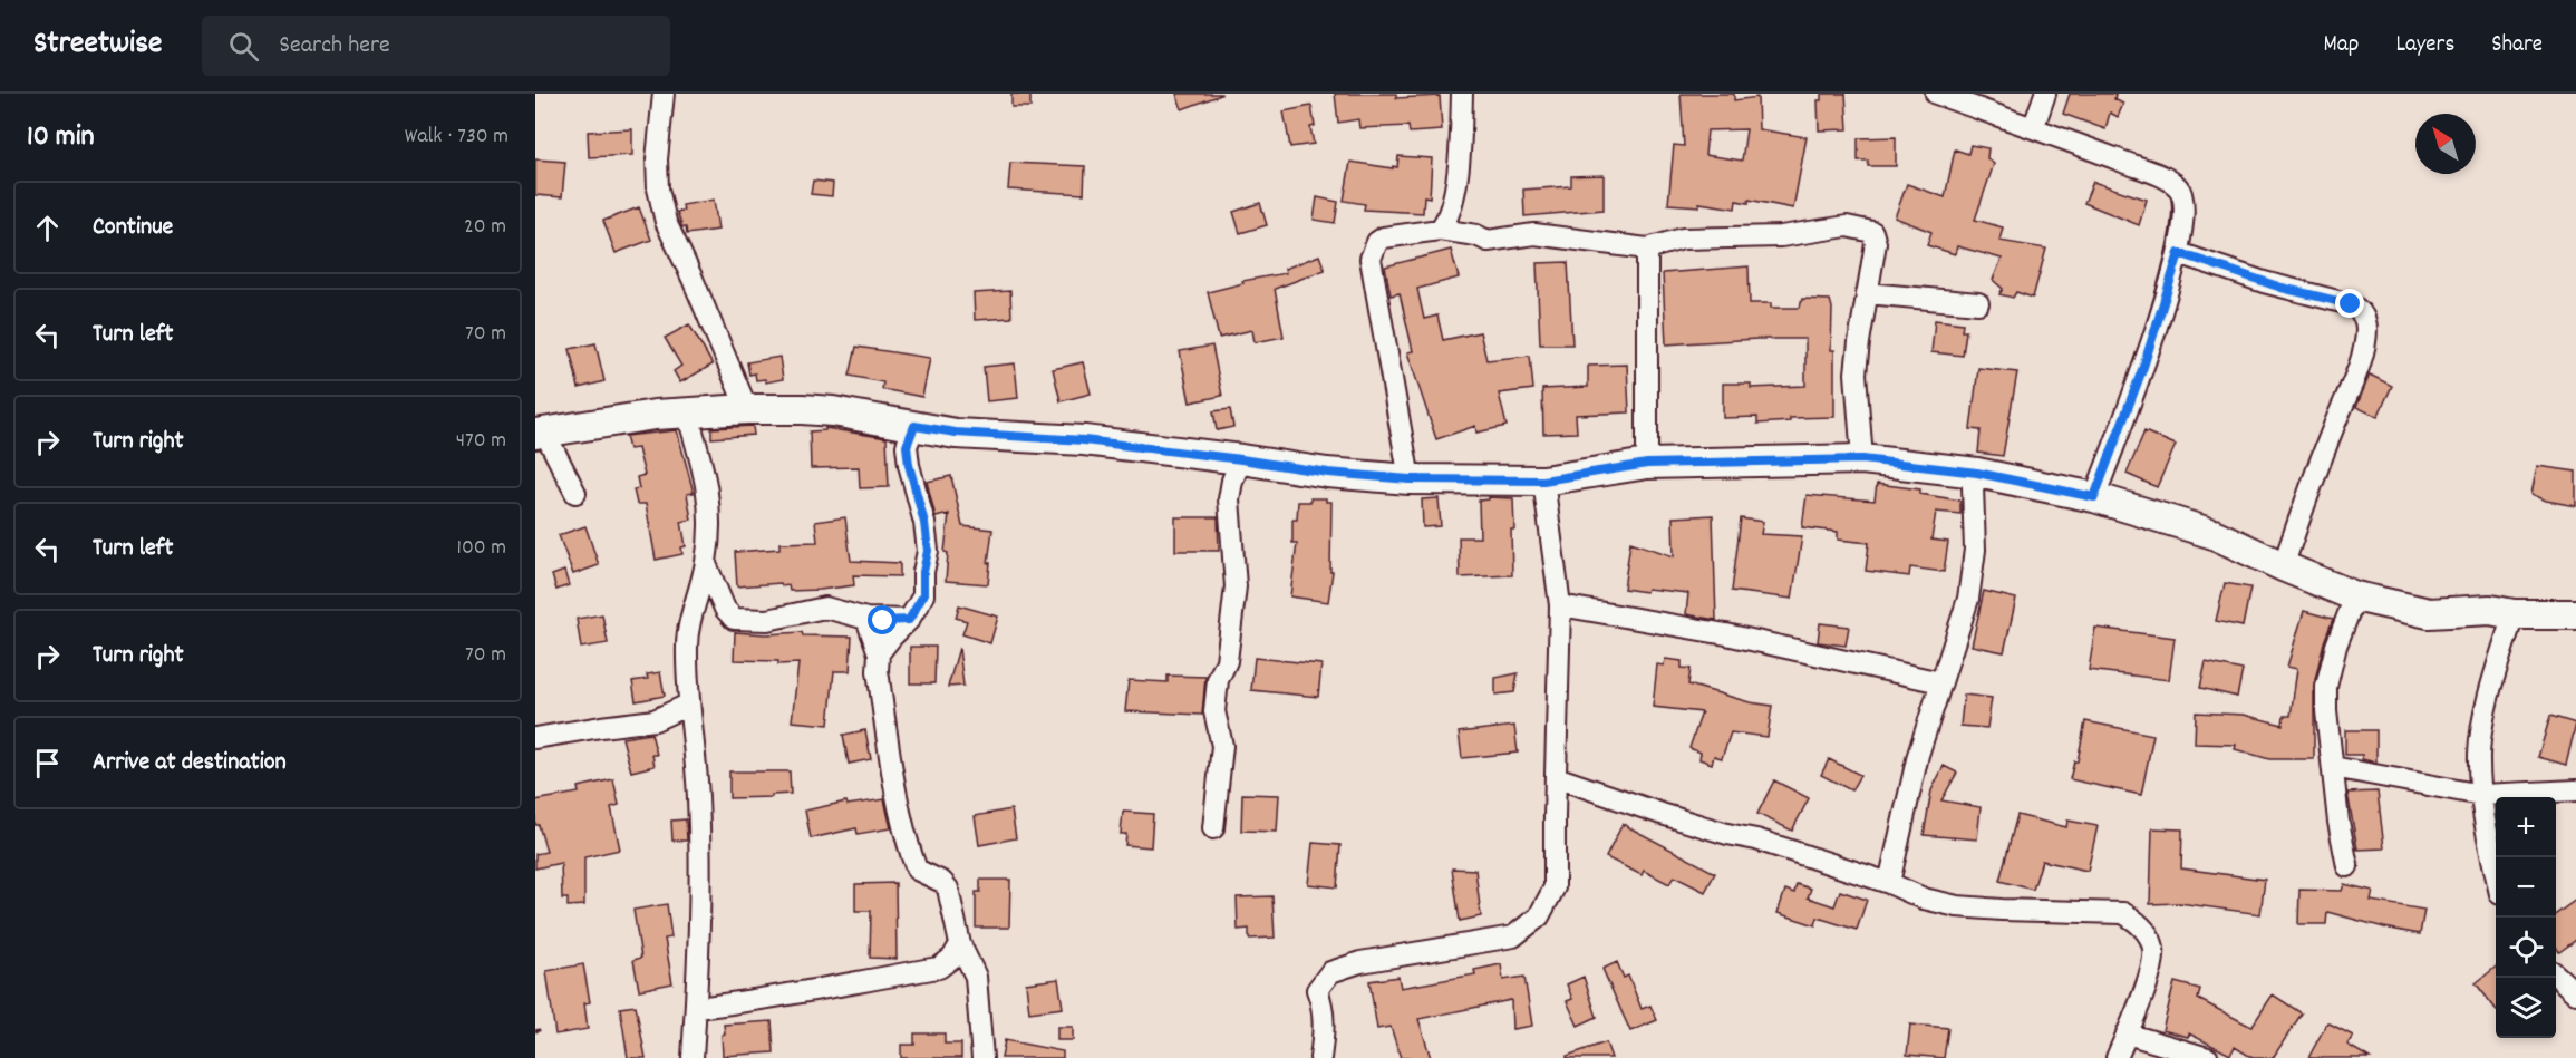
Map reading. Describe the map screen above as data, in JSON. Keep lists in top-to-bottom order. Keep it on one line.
{"north":"top left","page":{"header":"Streetwise","search":"Search here","nav":["Map","Layers","Share"],"heading":["10 min","Walk · 730 m"],"list":[["Continue","20 m"],["Turn left","70 m"],["Turn right","470 m"],["Turn left","100 m"],["Turn right","70 m"],"Arrive at destination"],"map_buttons":["+","−"]}}
